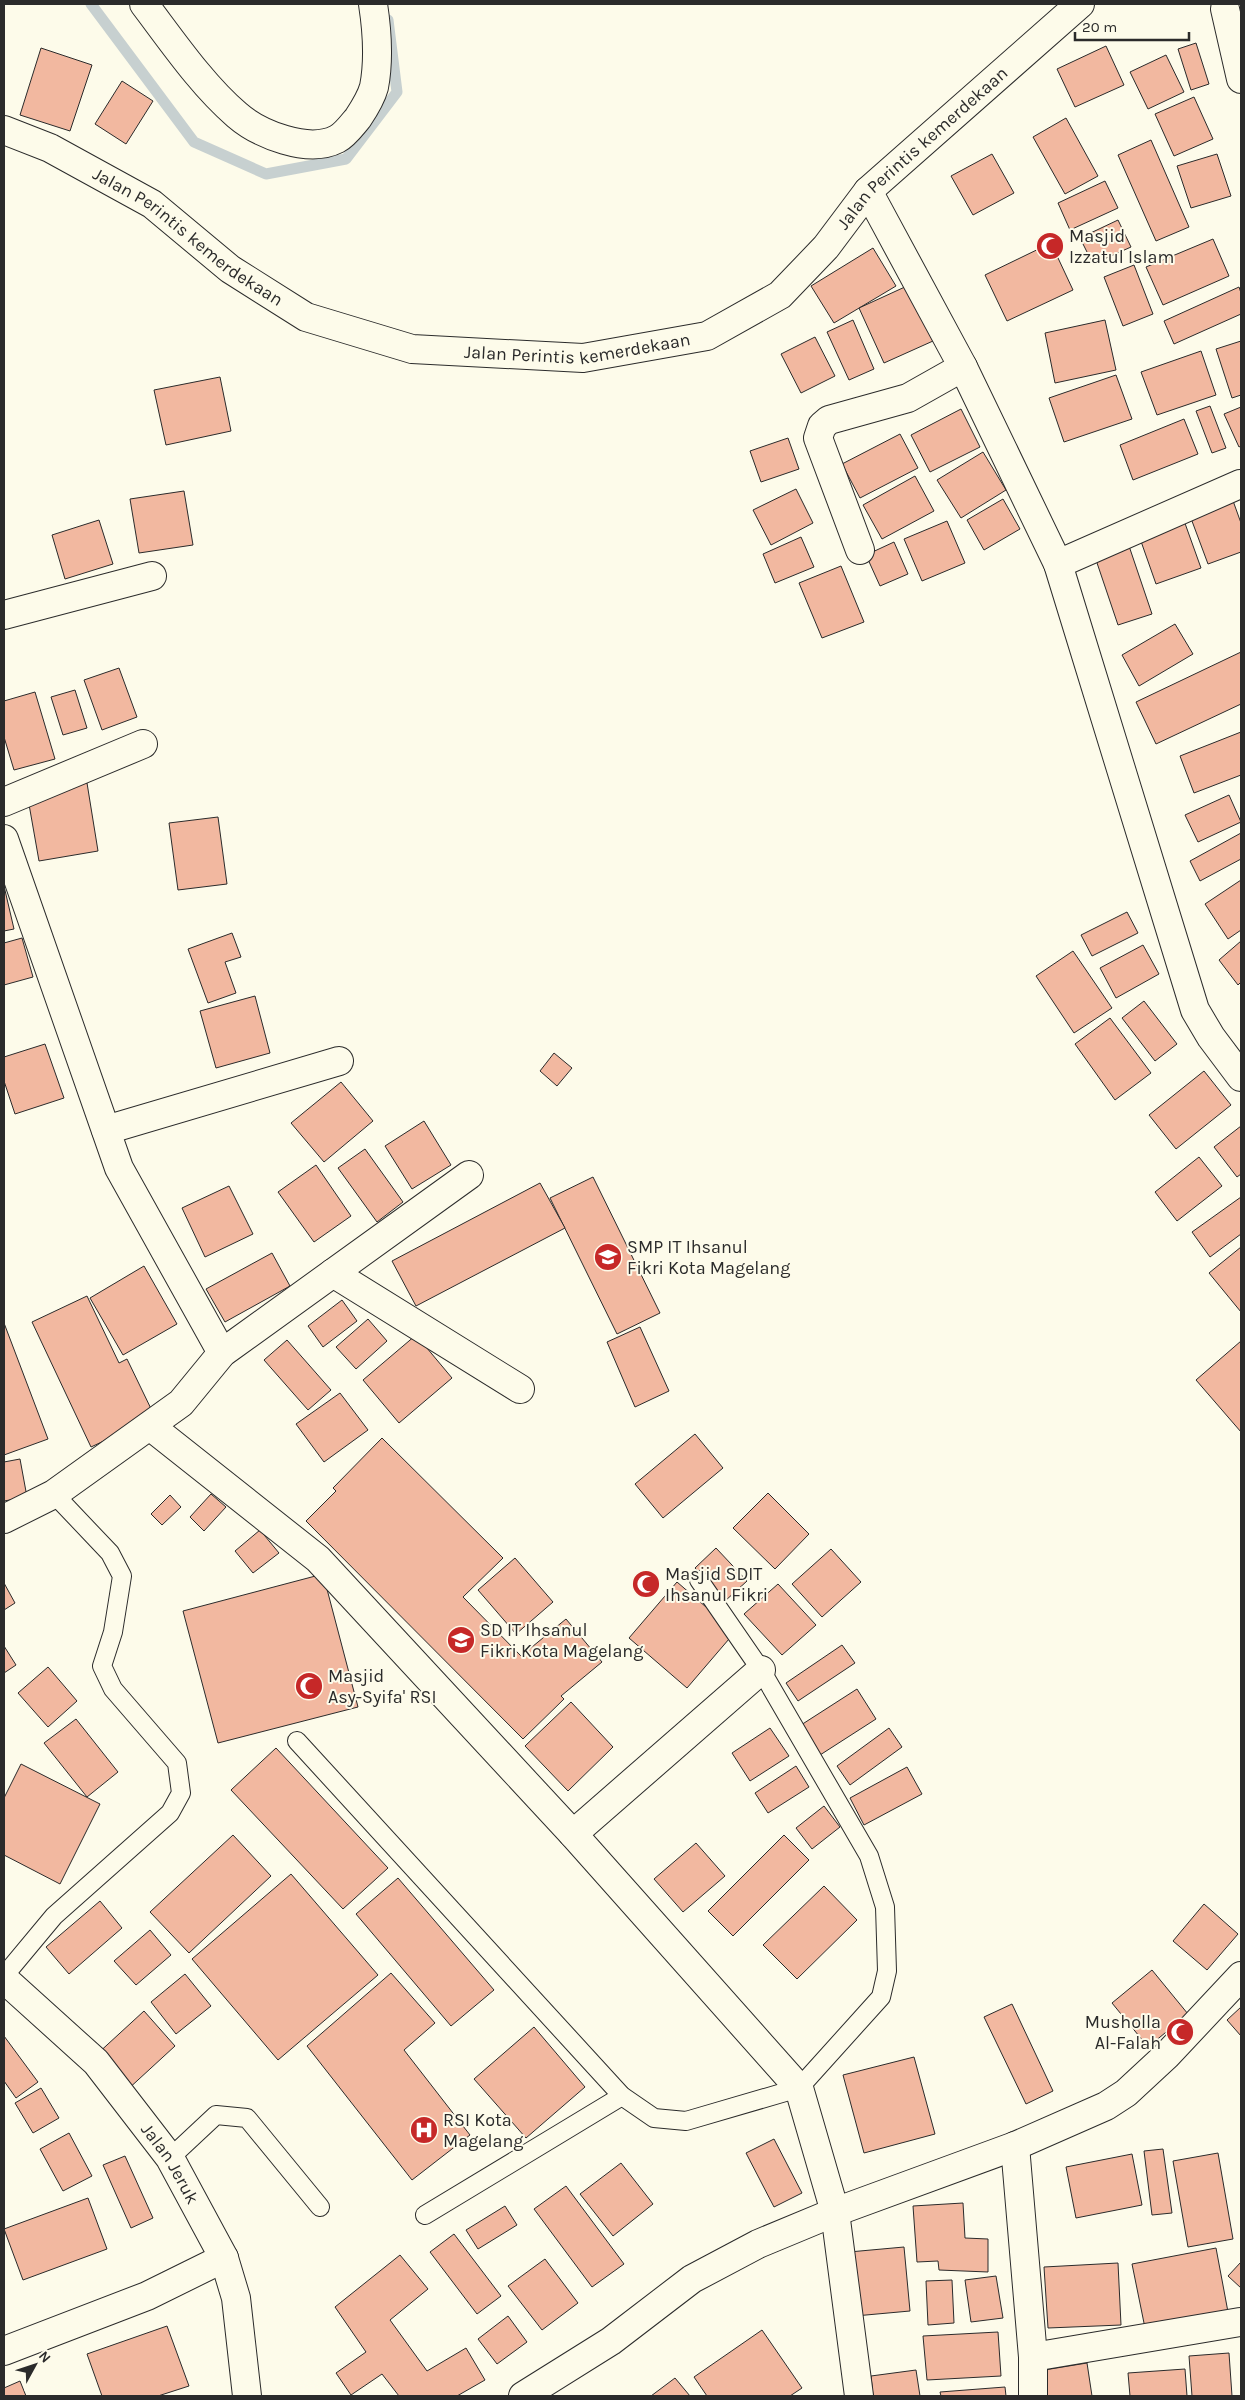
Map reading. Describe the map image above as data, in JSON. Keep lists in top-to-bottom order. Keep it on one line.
{"streets":{"street":["Jalan Perintis kemerdekaan","Jalan Jeruk"]},"places":{"mosque":["Masjid Izzatul Islam","Masjid SDIT Ihsanul Fikri","Masjid Asy-Syifa' RSI","Musholla Al-Falah"],"school or university":["SMP IT Ihsanul Fikri Kota Magelang","SD IT Ihsanul Fikri Kota Magelang"],"hospital":["RSI Kota Magelang"]},"scale_bar":"20 m","north":"top right"}
